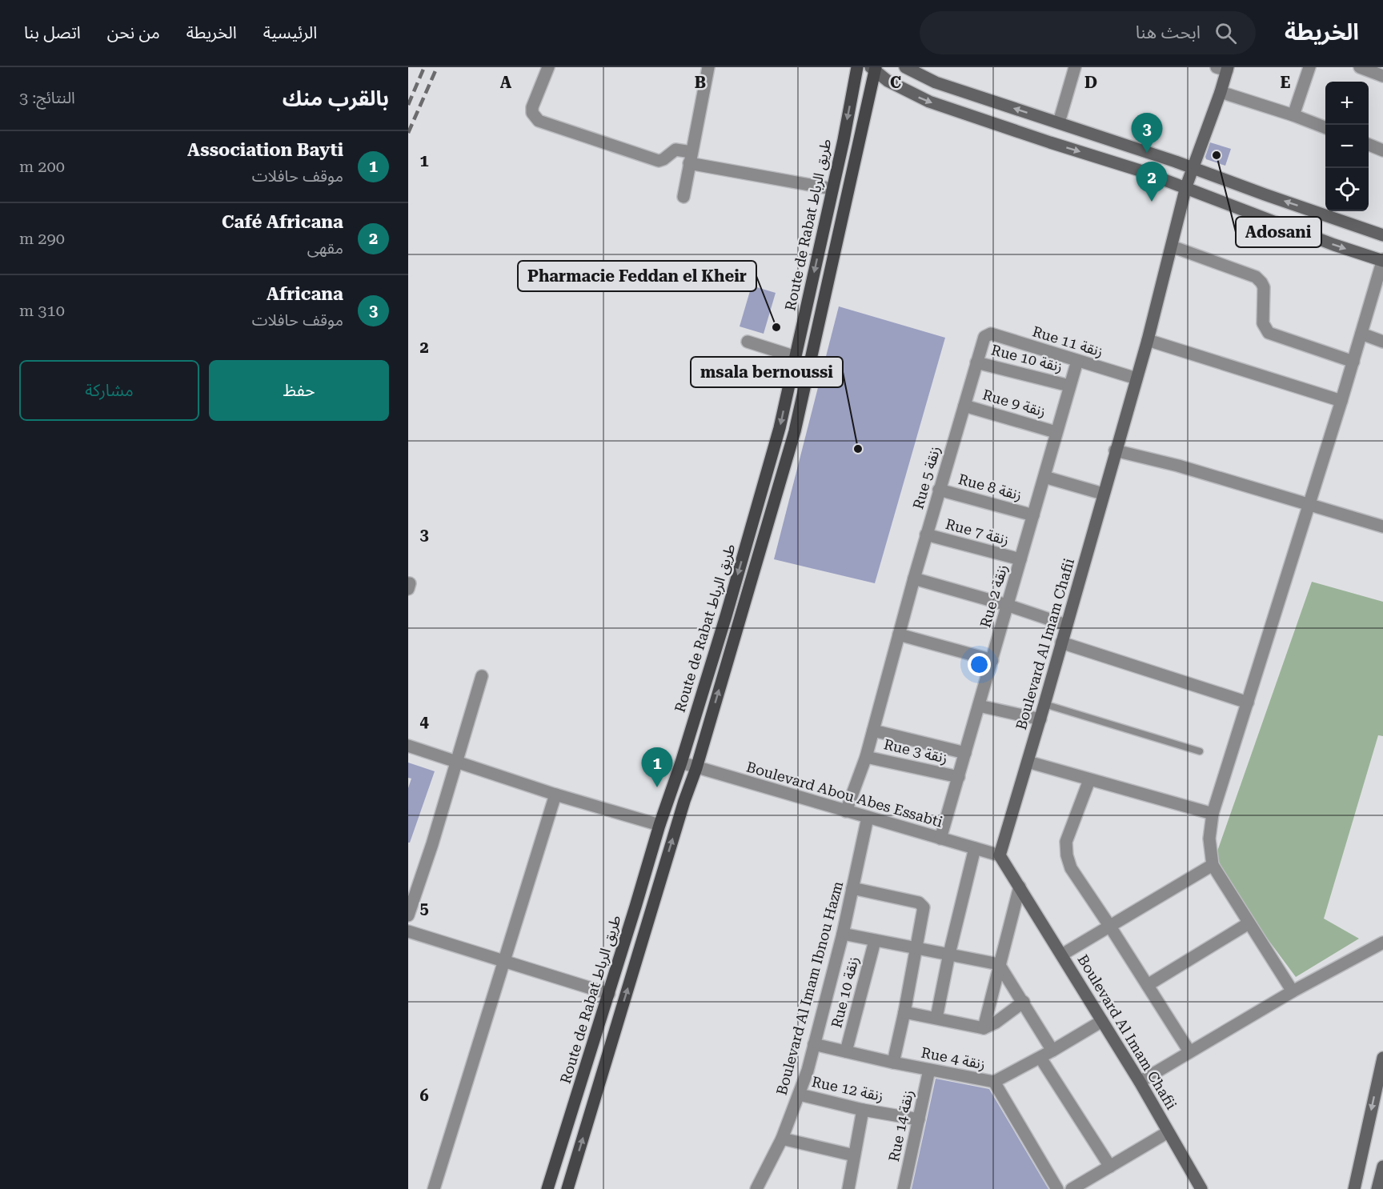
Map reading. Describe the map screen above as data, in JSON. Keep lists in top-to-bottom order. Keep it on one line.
{"streets":{"main road":["Route de Rabat طريق الرباط"],"street":["Rue 11 زنقة","Rue 10 زنقة","Rue 9 زنقة","Rue 5 زنقة","Rue 8 زنقة","Rue 7 زنقة","Rue 2 زنقة","Boulevard Al Imam Chafii","Rue 3 زنقة","Boulevard Abou Abes Essabti","Boulevard Al Imam Ibnou Hazm","Rue 4 زنقة","Rue 12 زنقة","Rue 14 زنقة"]},"crossings":[["Route de Rabat طريق الرباط","Boulevard Abou Abes Essabti"],["Rue 11 زنقة","Rue 5 زنقة"],["Rue 11 زنقة","Rue 2 زنقة"],["Rue 11 زنقة","Boulevard Al Imam Chafii"],["Rue 10 زنقة","Rue 5 زنقة"],["Rue 10 زنقة","Rue 2 زنقة"],["Rue 10 زنقة","Rue 4 زنقة"],["Rue 9 زنقة","Rue 5 زنقة"],["Rue 9 زنقة","Rue 2 زنقة"],["Rue 5 زنقة","Rue 8 زنقة"],["Rue 5 زنقة","Rue 7 زنقة"],["Rue 5 زنقة","Rue 3 زنقة"],["Rue 5 زنقة","Boulevard Abou Abes Essabti"],["Rue 8 زنقة","Rue 2 زنقة"],["Rue 7 زنقة","Rue 2 زنقة"],["Rue 2 زنقة","Rue 3 زنقة"],["Rue 2 زنقة","Boulevard Abou Abes Essabti"],["Boulevard Al Imam Chafii","Boulevard Abou Abes Essabti"],["Boulevard Al Imam Chafii","Rue 4 زنقة"],["Boulevard Abou Abes Essabti","Boulevard Al Imam Ibnou Hazm"],["Boulevard Al Imam Ibnou Hazm","Rue 4 زنقة"],["Boulevard Al Imam Ibnou Hazm","Rue 12 زنقة"],["Rue 4 زنقة","Rue 14 زنقة"],["Rue 12 زنقة","Rue 14 زنقة"]],"places":["Adosani","Pharmacie Feddan el Kheir","msala bernoussi"],"page":{"header":"الخريطة","search":"ابحث هنا","nav":["الرئيسية","الخريطة","من نحن","اتصل بنا"],"heading":["بالقرب منك","النتائج: 3"],"map_buttons":["+","−"],"pins":["3","2","1"],"list":[{"mark":"1","name":"Association Bayti","note":"موقف حافلات","value":"200 m"},{"mark":"2","name":"Café Africana","note":"مقهى","value":"290 m"},{"mark":"3","name":"Africana","note":"موقف حافلات","value":"310 m"}],"buttons":["حفظ","مشاركة"]},"grid":{"columns":["A","B","C","D","E"],"rows":["1","2","3","4","5","6"]}}
